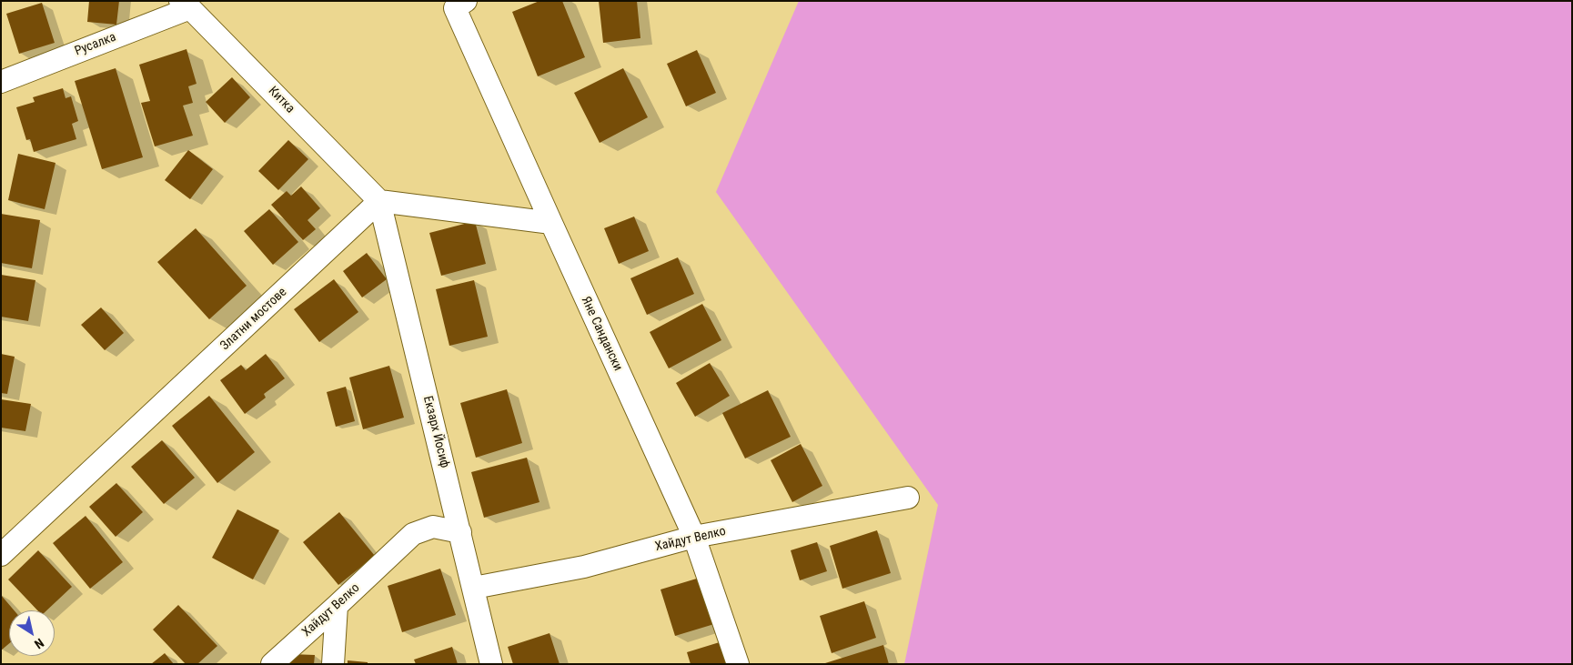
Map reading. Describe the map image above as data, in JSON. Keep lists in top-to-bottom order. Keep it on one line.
{"streets":{"street":["Русалка","Китка","Златни мостове","Яне Сандански","Екзарх Йосиф","Хайдут Велко"]},"crossings":[["Русалка","Китка"],["Китка","Златни мостове"],["Китка","Екзарх Йосиф"],["Златни мостове","Екзарх Йосиф"],["Яне Сандански","Хайдут Велко"],["Екзарх Йосиф","Хайдут Велко"]],"north":"bottom right"}
